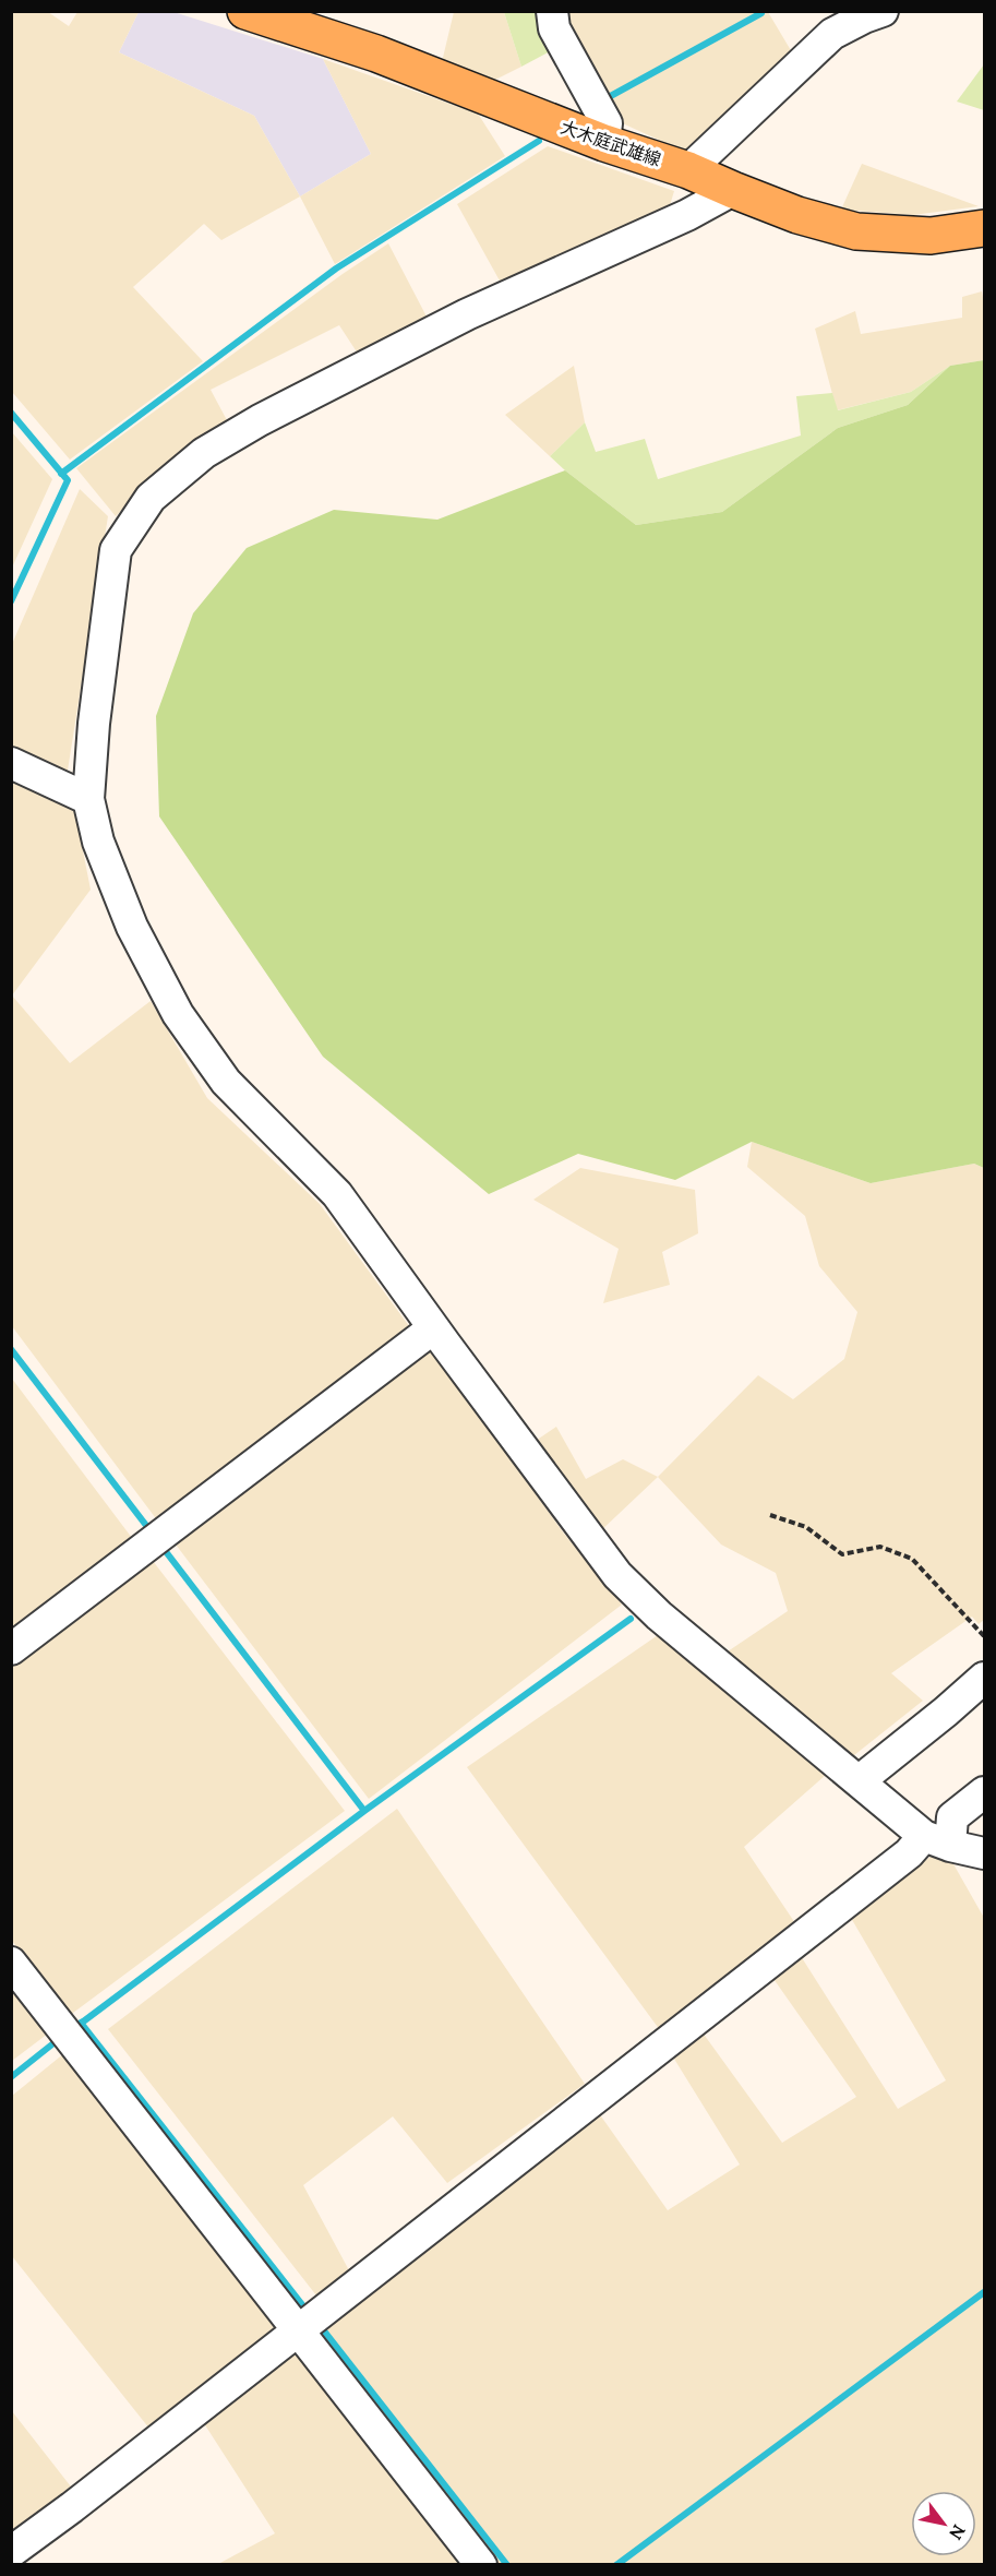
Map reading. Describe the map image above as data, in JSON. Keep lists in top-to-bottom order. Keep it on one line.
{"streets":{"main road":["大木庭武雄線"]},"north":"bottom right"}
